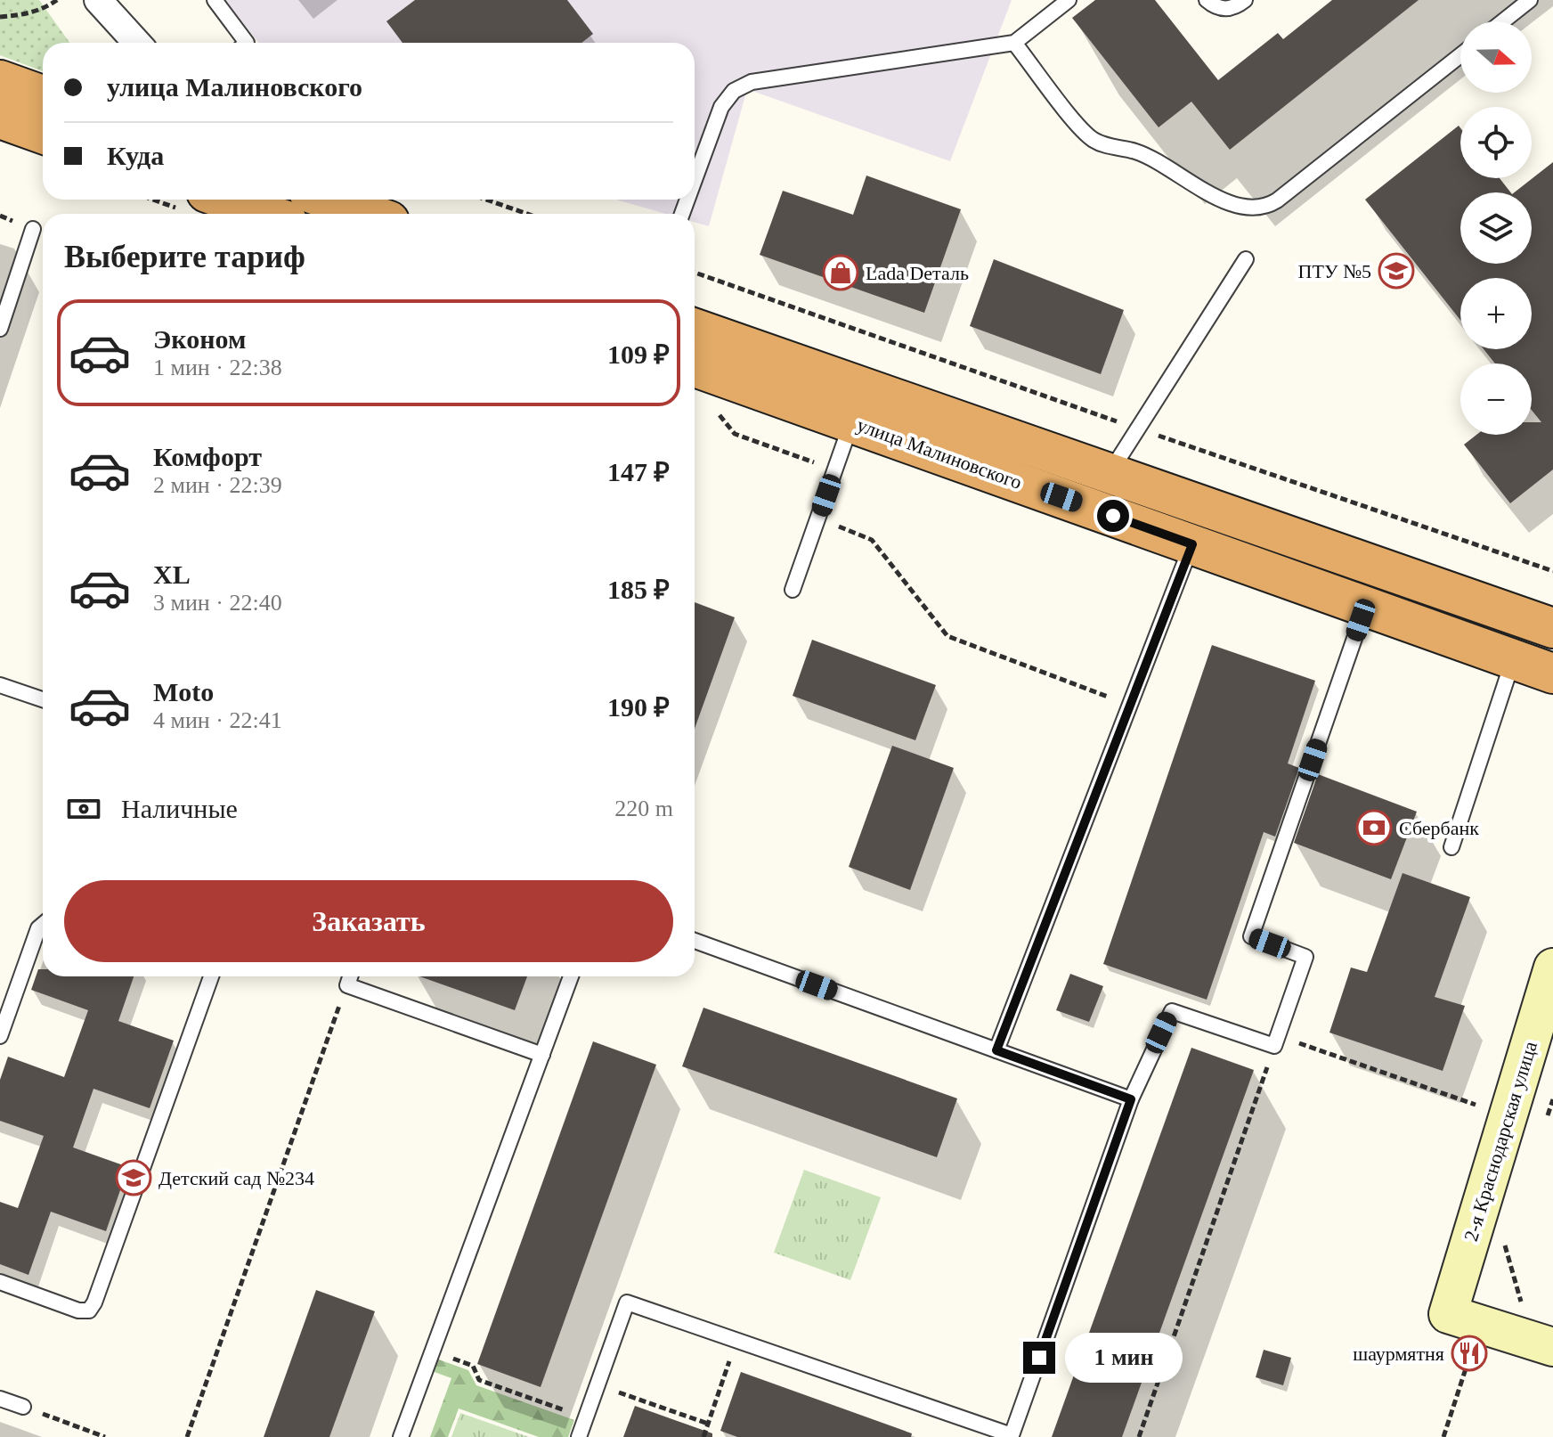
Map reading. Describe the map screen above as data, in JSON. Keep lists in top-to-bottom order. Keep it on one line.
{"streets":{"highway":["улица Малиновского"],"street":["2-я Краснодарская улица"]},"places":{"school or university":["ПТУ №5","Детский сад №234"],"shop":["Lada Dеталь"],"bank":["Сбербанк"],"restaurant":["шаурмятня"]},"north":"right","page":{"map_buttons":["+","−"],"banner":["улица Малиновского","Куда"],"heading":"Выберите тариф","list":[{"name":"Эконом","note":"1 мин · 22:38","value":"109 ₽"},{"name":"Комфорт","note":"2 мин · 22:39","value":"147 ₽"},{"name":"XL","note":"3 мин · 22:40","value":"185 ₽"},{"name":"Moto","note":"4 мин · 22:41","value":"190 ₽"}],"pay":["Наличные","220 m"],"buttons":"Заказать","bubble":"1 мин"}}
